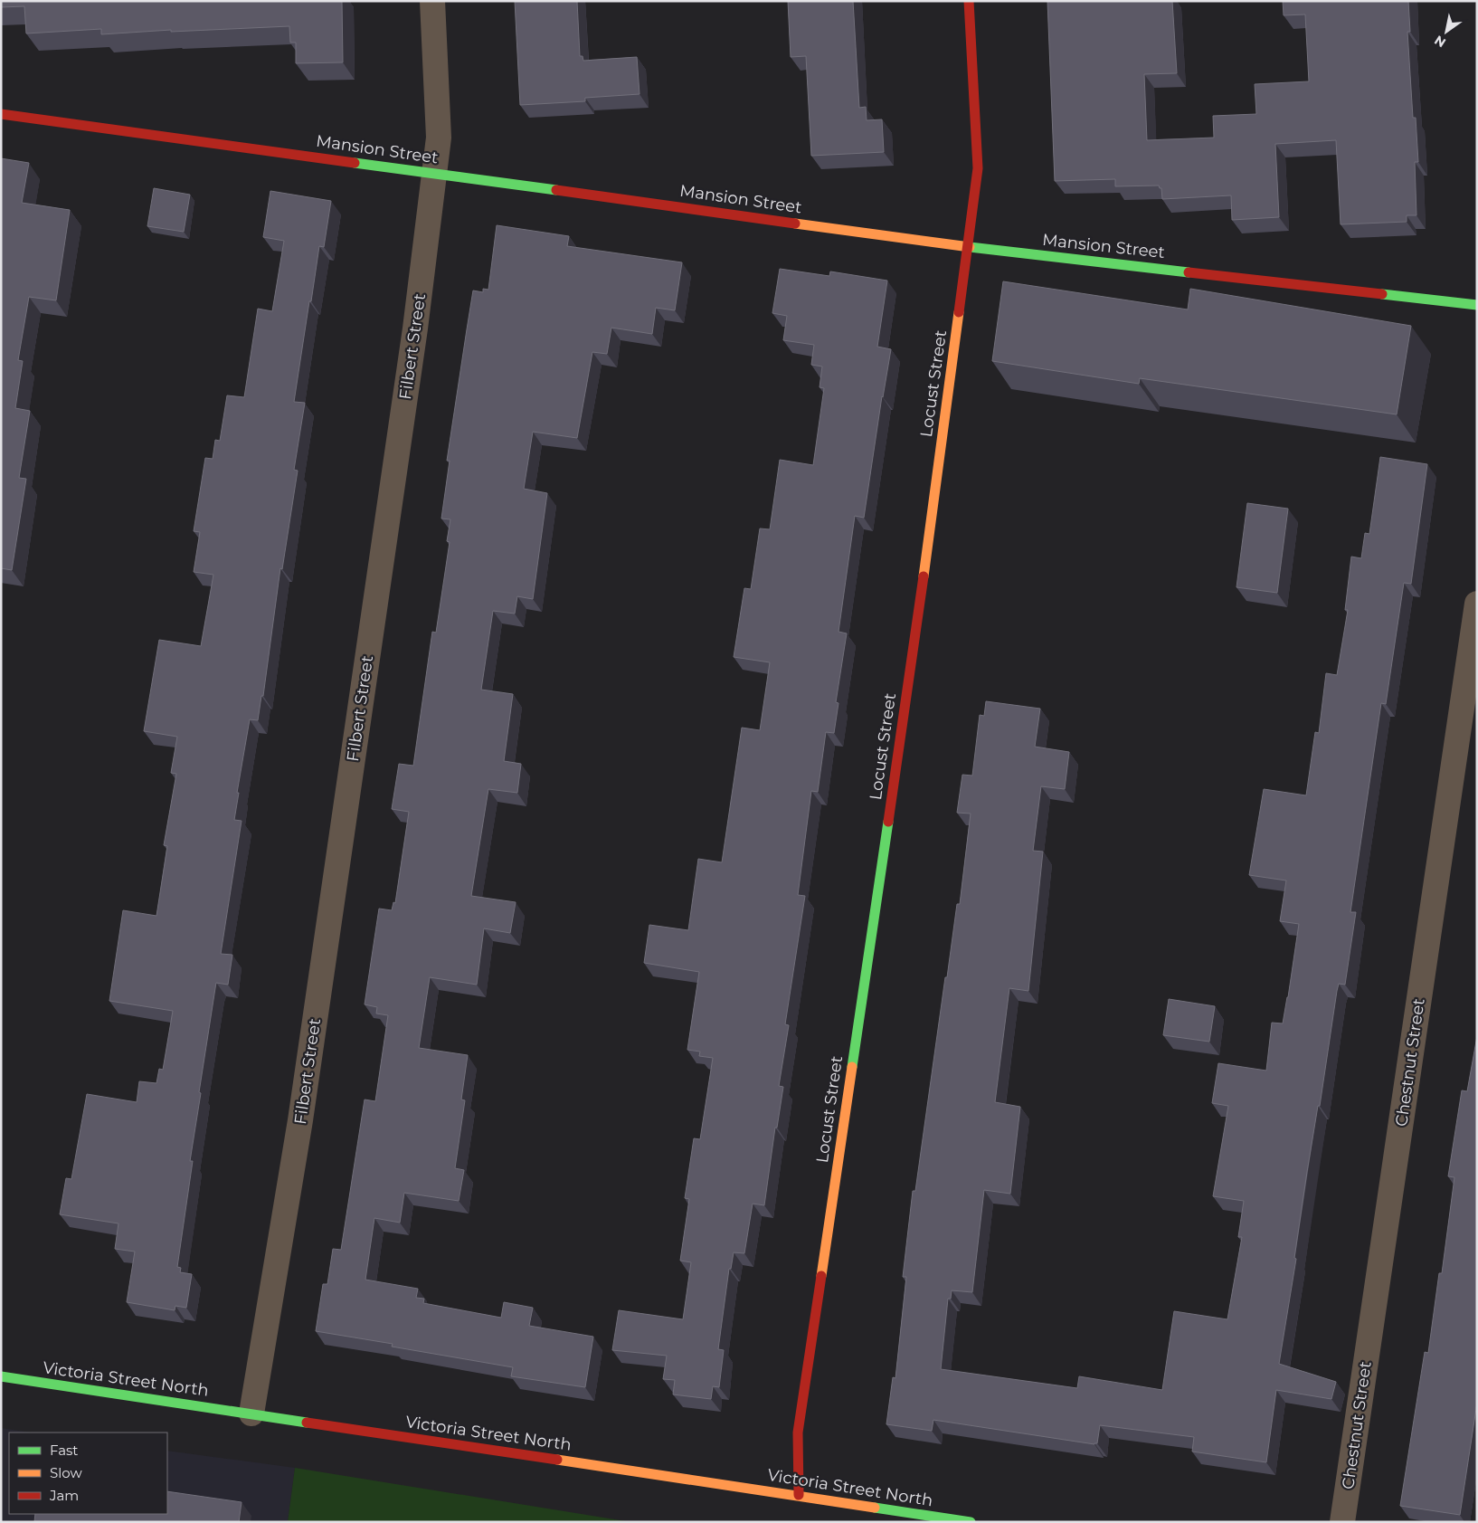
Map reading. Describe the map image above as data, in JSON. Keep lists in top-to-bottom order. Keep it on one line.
{"streets":{"street":["Mansion Street","Filbert Street","Locust Street","Chestnut Street","Victoria Street North"]},"crossings":[["Mansion Street","Filbert Street"],["Mansion Street","Locust Street"],["Filbert Street","Victoria Street North"],["Locust Street","Victoria Street North"]],"legend":["Fast","Slow","Jam"],"north":"bottom left"}
